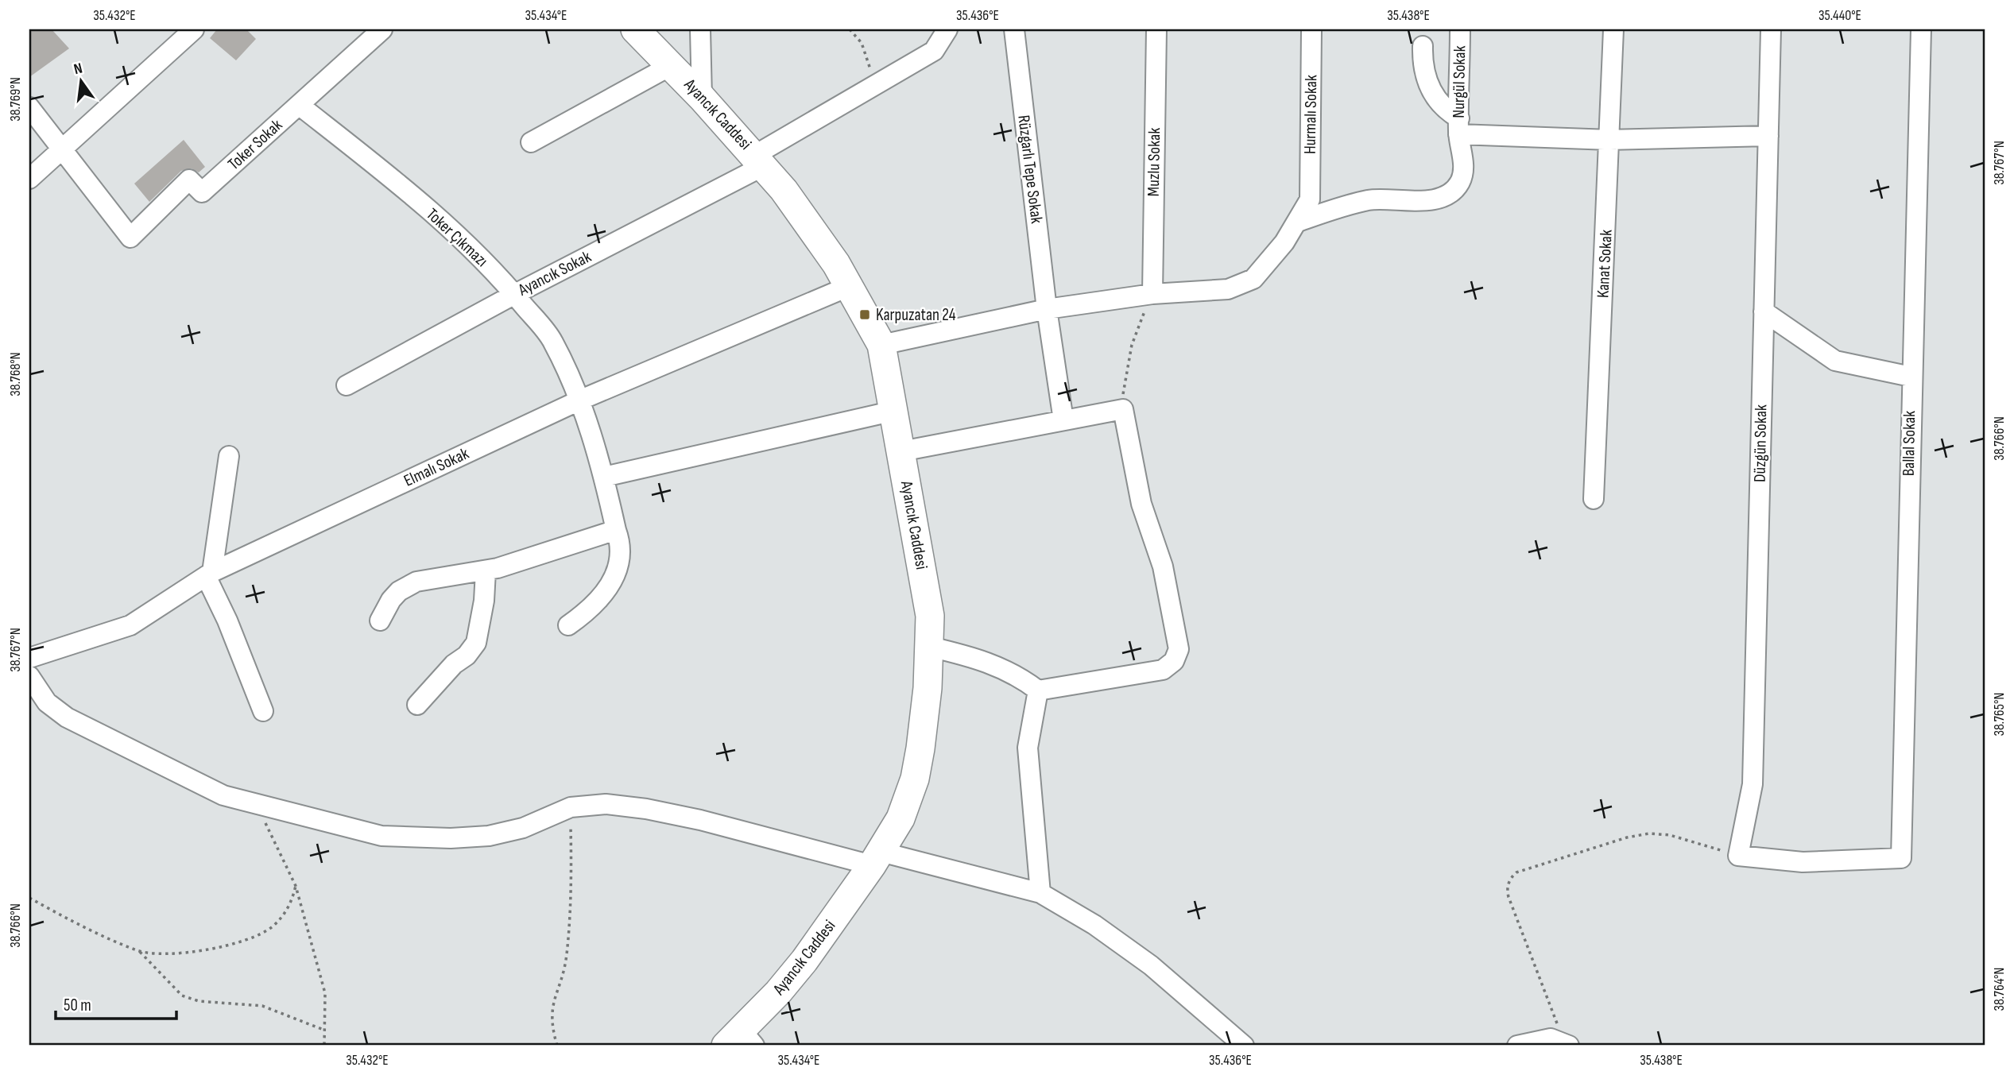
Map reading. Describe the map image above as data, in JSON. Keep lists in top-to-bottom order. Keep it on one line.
{"streets":{"street":["Nurgül Sokak","Ayancık Caddesi","Hurmalı Sokak","Toker Sokak","Muzlu Sokak","Rüzgarlı Tepe Sokak","Toker Çıkmazı","Kanat Sokak","Ayancık Sokak","Düzgün Sokak","Ballal Sokak","Elmalı Sokak"]},"crossings":[["Nurgül Sokak","Hurmalı Sokak"],["Ayancık Caddesi","Ayancık Sokak"],["Ayancık Caddesi","Elmalı Sokak"],["Toker Sokak","Toker Çıkmazı"],["Toker Çıkmazı","Ayancık Sokak"],["Toker Çıkmazı","Elmalı Sokak"],["Düzgün Sokak","Ballal Sokak"]],"places":{"transit":["Karpuzatan 24"]},"scale_bar":"50 m","north":"top","coordinates":["35.432°E","35.434°E","35.436°E","35.438°E","35.440°E","38.769°N","38.767°N","38.768°N","38.766°N","38.765°N","38.764°N"]}
